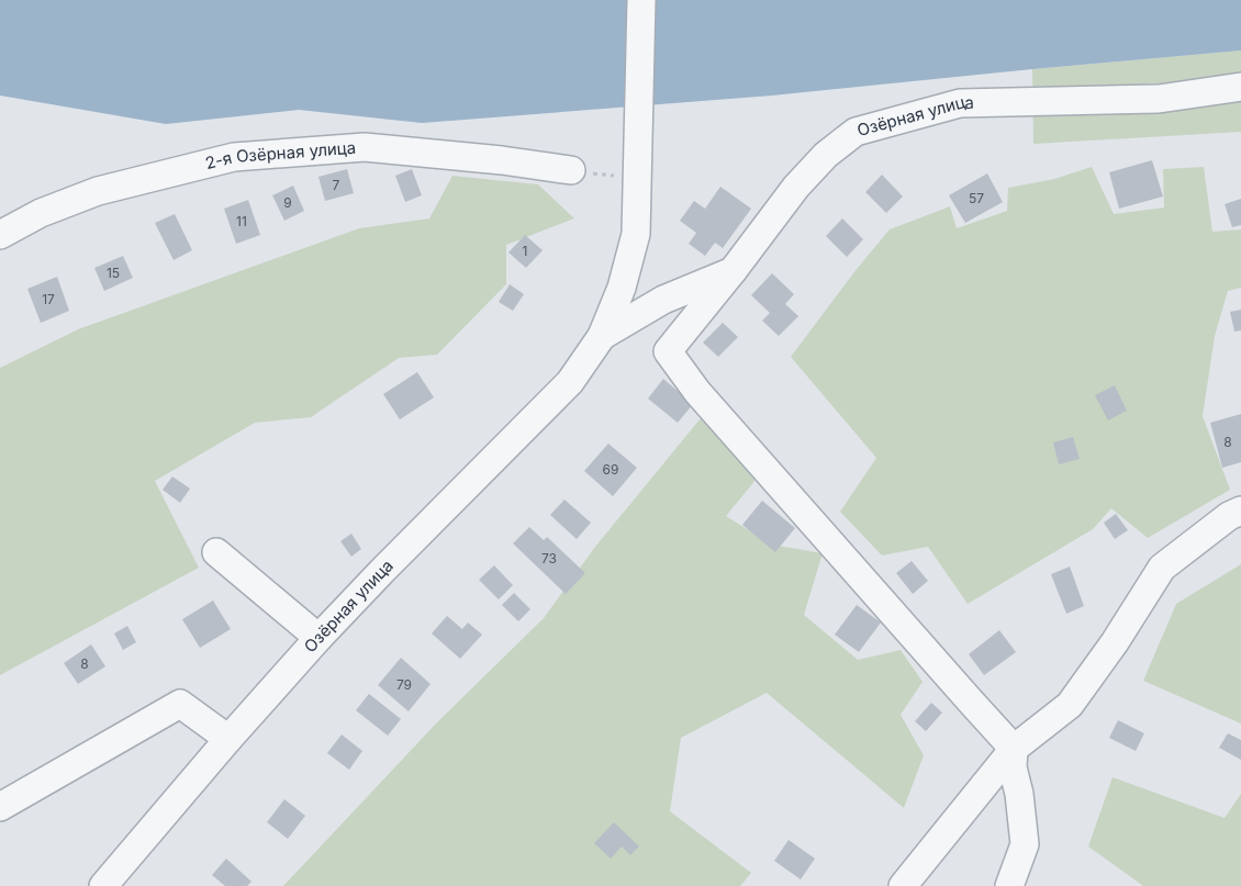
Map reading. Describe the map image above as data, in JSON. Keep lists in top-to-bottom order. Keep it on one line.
{"streets":{"street":["Озёрная улица","2-я Озёрная улица"]},"house_numbers":["7","57","9","11","1","15","17","8","69","73","8","79"]}
